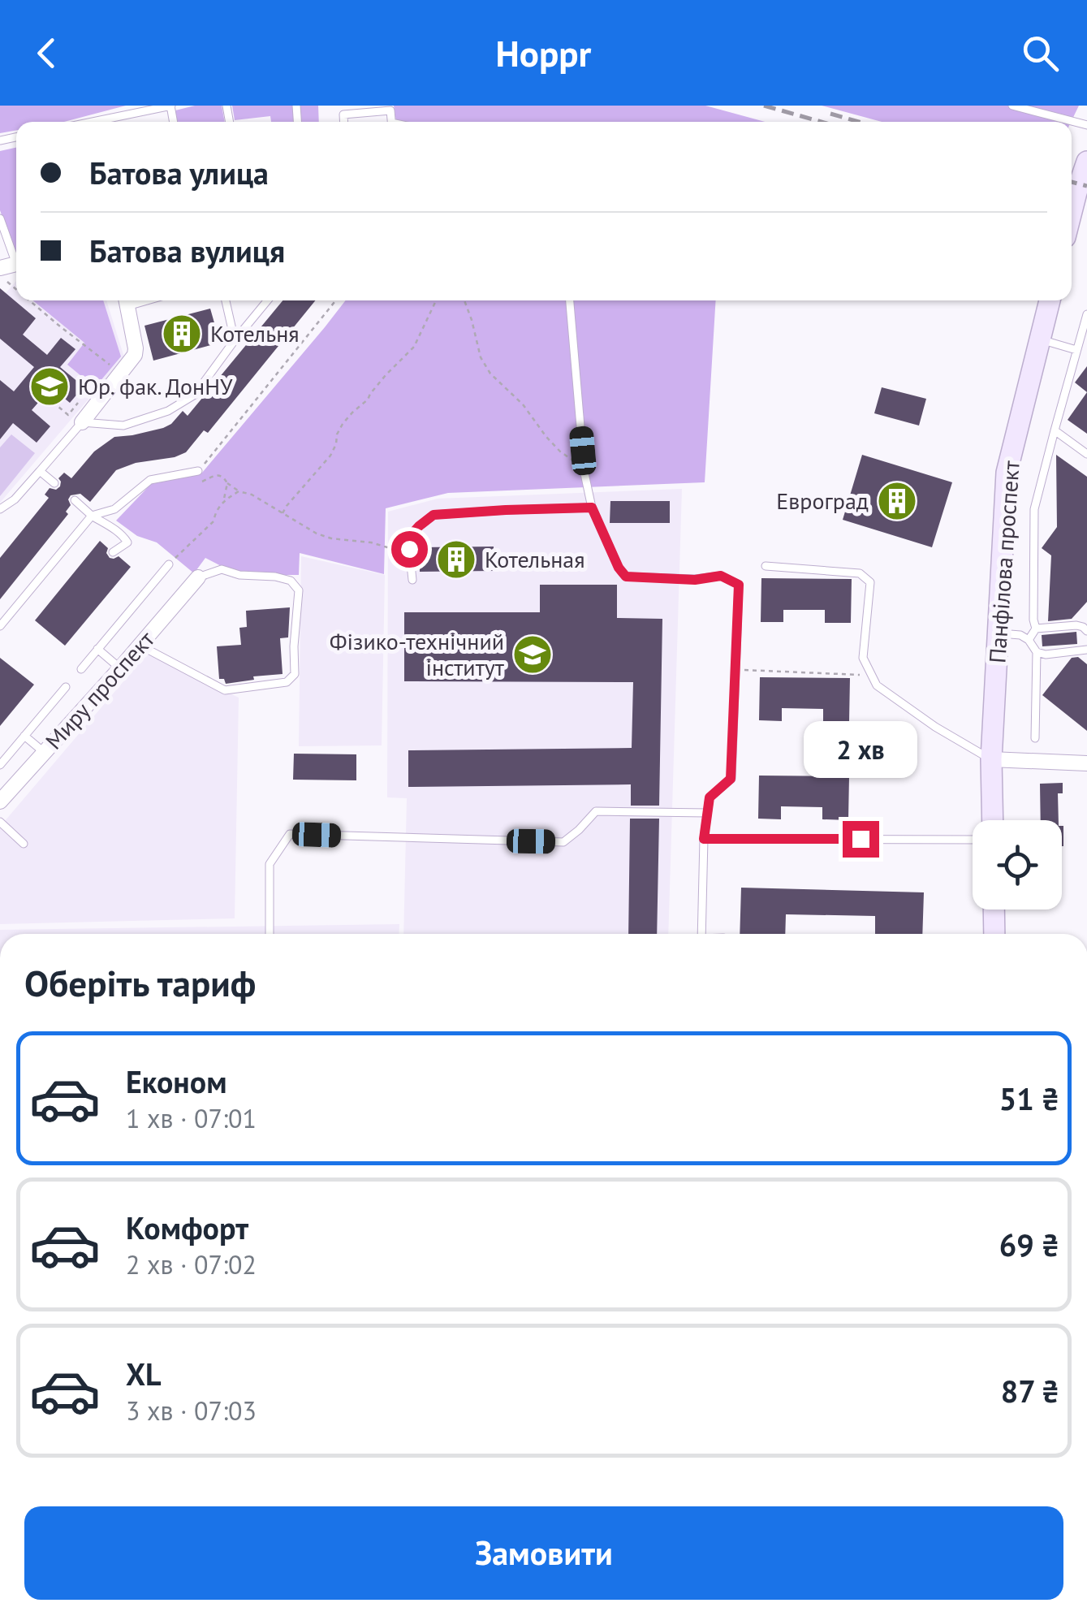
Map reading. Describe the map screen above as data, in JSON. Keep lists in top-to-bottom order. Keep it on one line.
{"streets":{"main road":["Панфілова проспект"],"street":["Миру проспект"]},"places":{"building":["Котельня","Евроград","Котельная"],"school or university":["Юр. фак. ДонНУ","Фізико-технічний інститут"]},"page":{"header":"Hoppr","banner":["Батова улица","Батова вулиця"],"bubble":"2 хв","heading":"Оберіть тариф","list":[{"name":"Економ","note":"1 хв · 07:01","value":"51 ₴"},{"name":"Комфорт","note":"2 хв · 07:02","value":"69 ₴"},{"name":"XL","note":"3 хв · 07:03","value":"87 ₴"}],"buttons":"Замовити"}}
